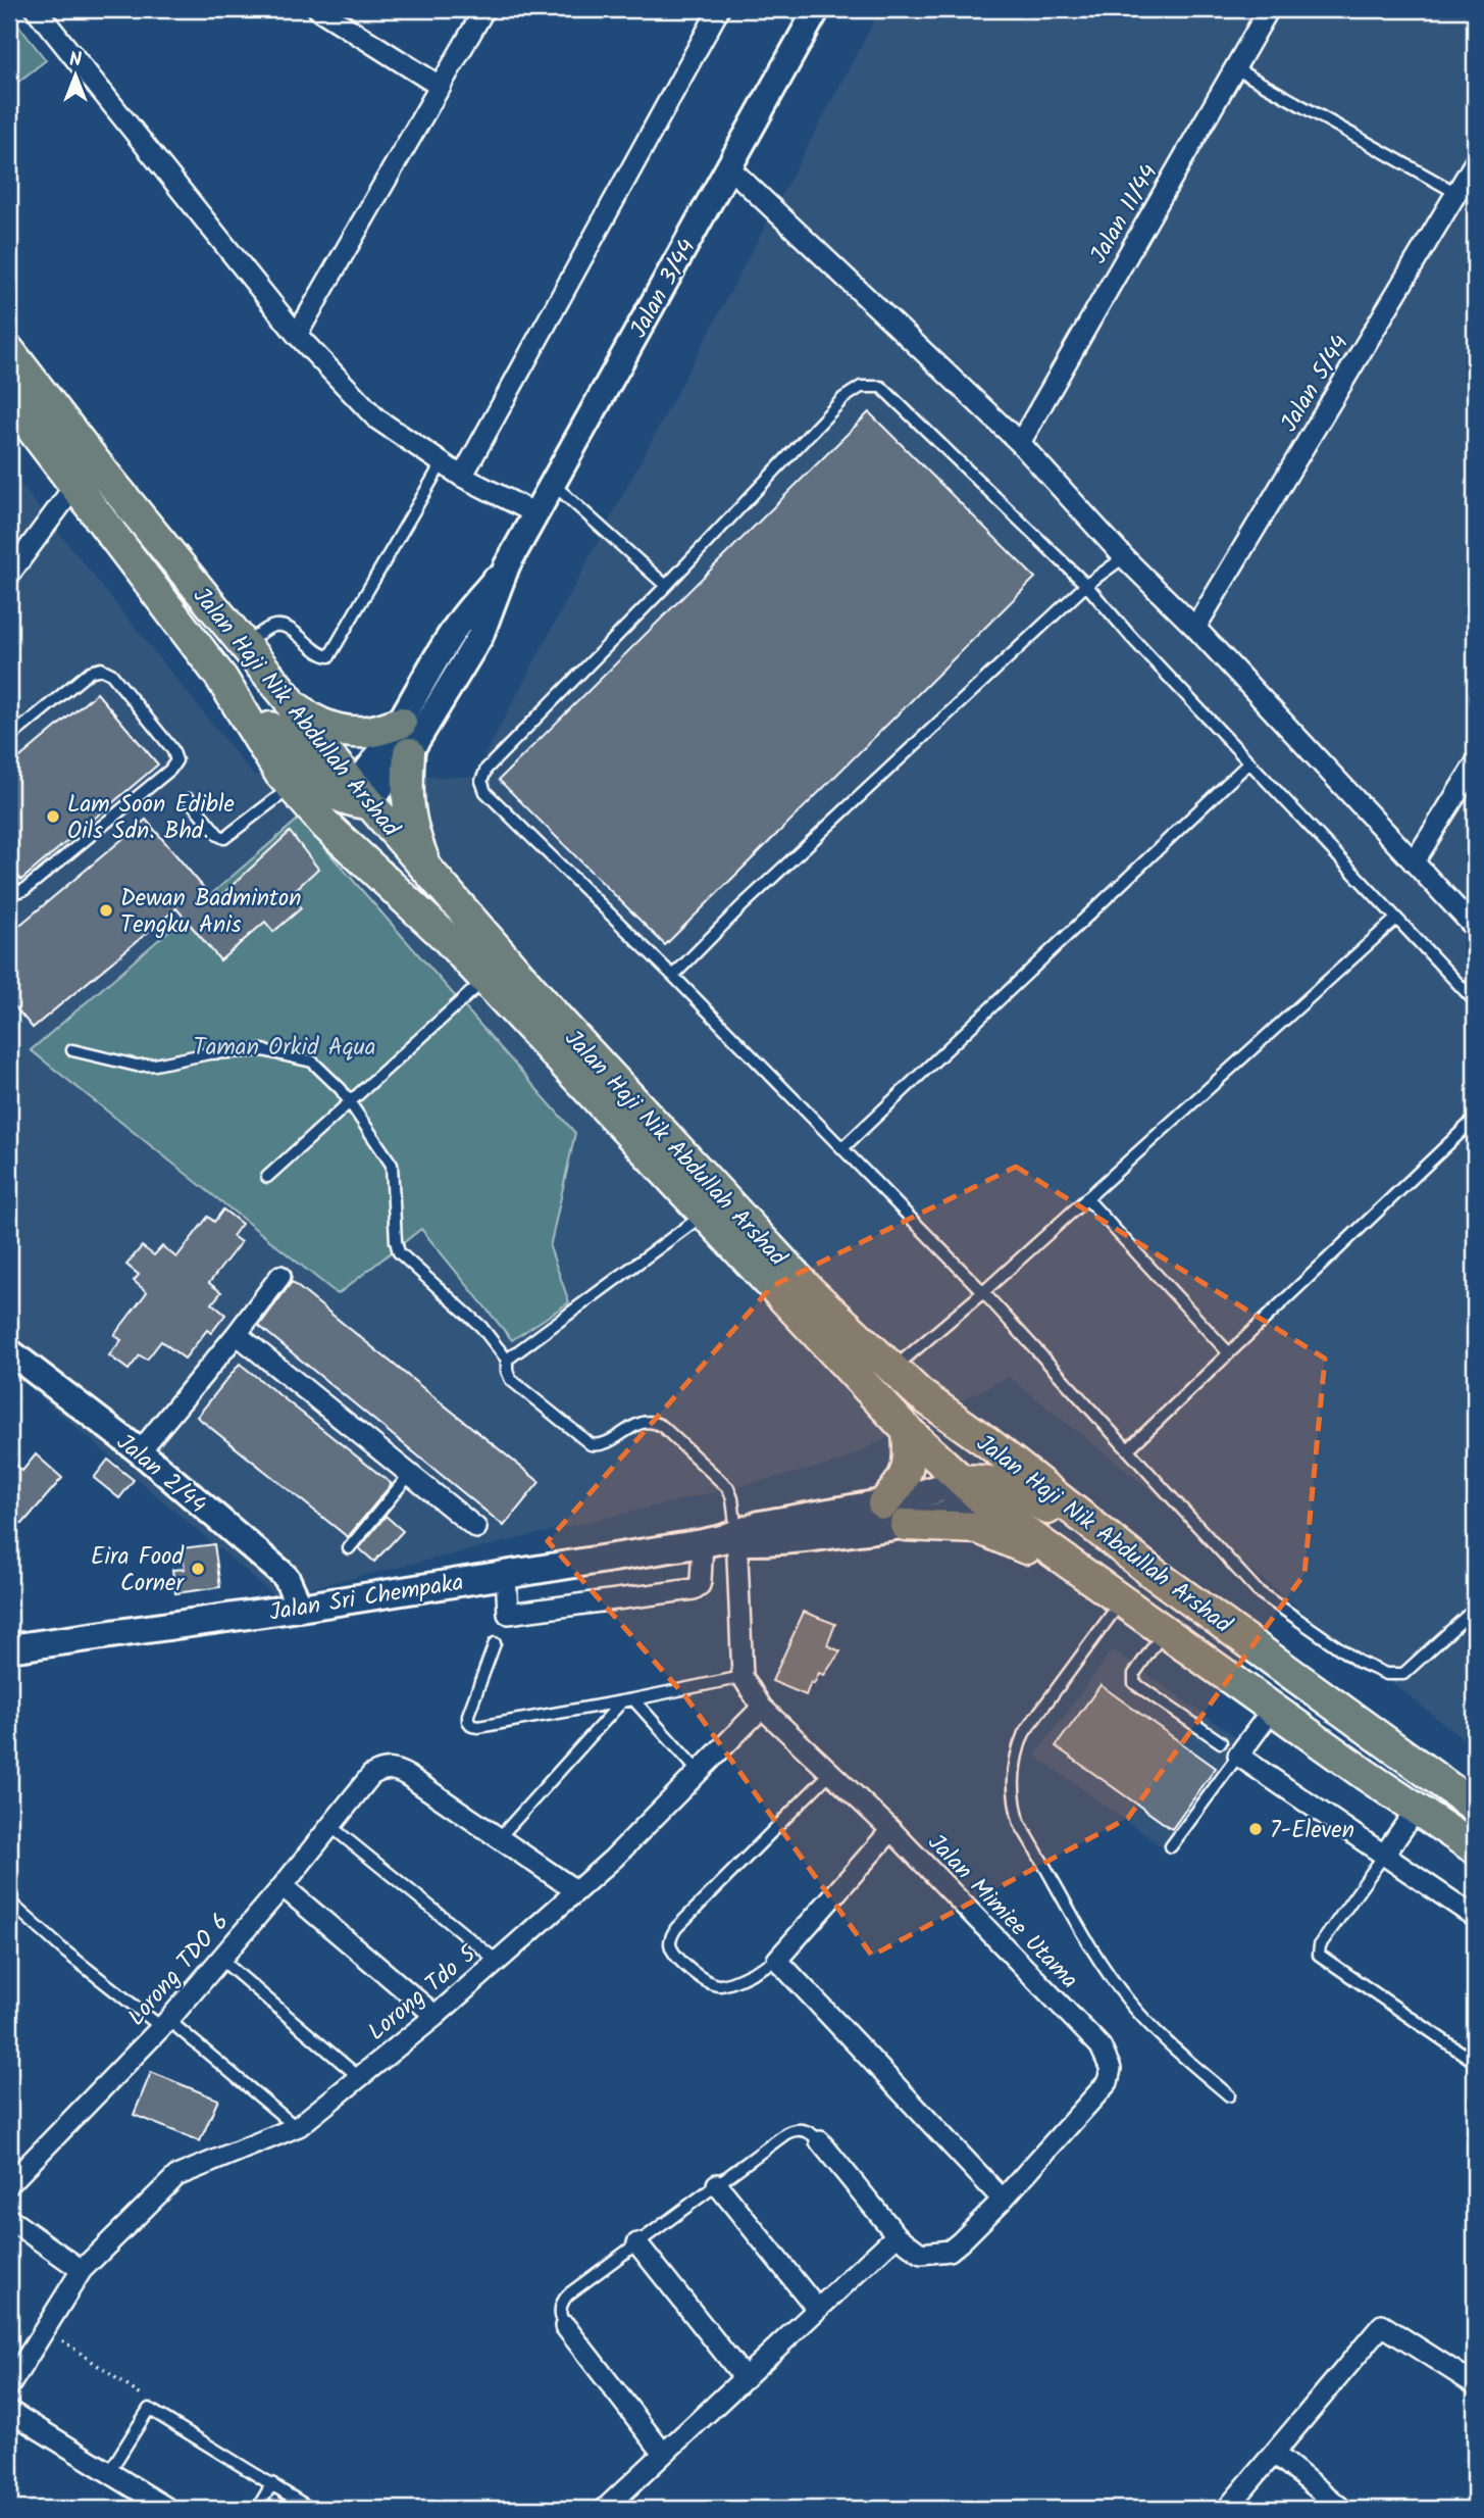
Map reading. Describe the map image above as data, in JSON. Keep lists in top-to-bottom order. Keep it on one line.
{"streets":{"main road":["Jalan Haji Nik Abdullah Arshad","Jalan Sri Chempaka"],"street":["Jalan 11/44","Jalan 3/44","Jalan 5/44","Jalan 2/44","Jalan Mimiee Utama","Lorong TDO 6","Lorong Tdo 5"]},"crossings":[["Jalan 3/44","Jalan Haji Nik Abdullah Arshad"],["Jalan 2/44","Jalan Sri Chempaka"],["Jalan Sri Chempaka","Jalan Mimiee Utama"],["Jalan Mimiee Utama","Lorong Tdo 5"]],"parks":["Taman Orkid Aqua"],"places":["Lam Soon Edible Oils Sdn. Bhd.","Dewan Badminton Tengku Anis","Eira Food Corner","7-Eleven"],"north":"top"}
